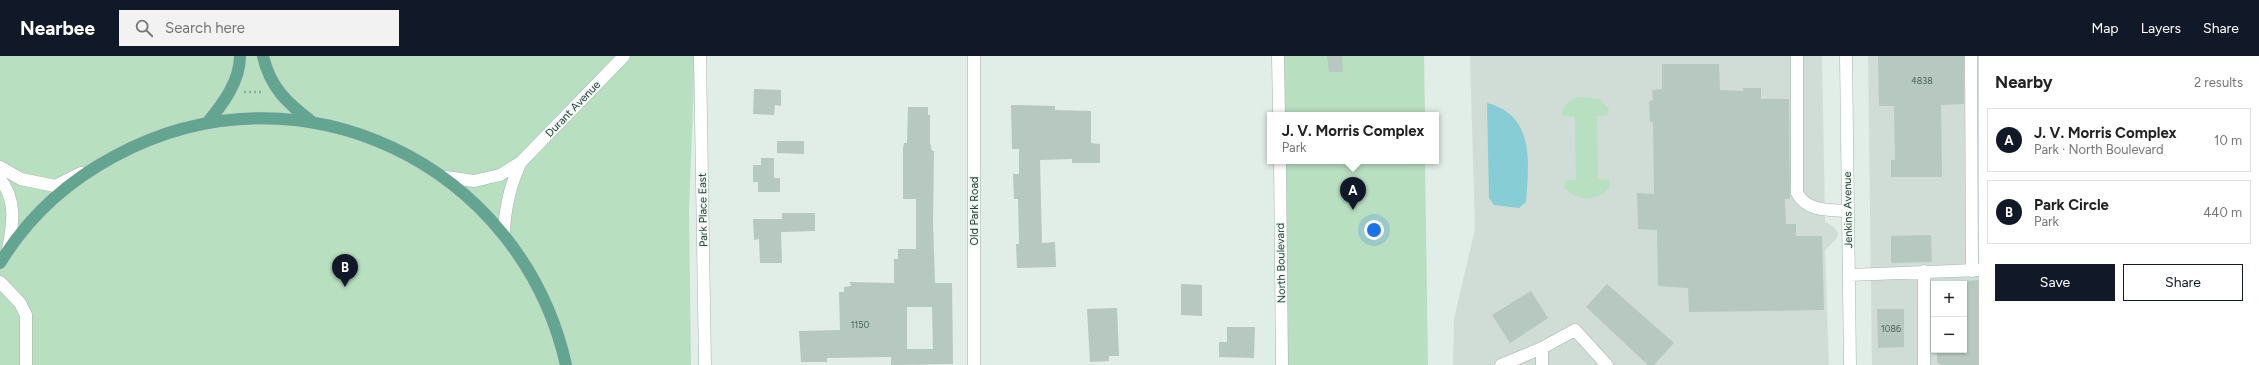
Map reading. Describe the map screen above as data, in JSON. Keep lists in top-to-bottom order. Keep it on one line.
{"streets":{"street":["Durant Avenue","Park Place East","Jenkins Avenue","Old Park Road","North Boulevard"]},"house_numbers":["4838","1150","1086"],"page":{"header":"Nearbee","search":"Search here","nav":["Map","Layers","Share"],"heading":["Nearby","2 results"],"list":[{"mark":"A","name":"J. V. Morris Complex","note":"Park · North Boulevard","value":"10 m"},{"mark":"B","name":"Park Circle","note":"Park","value":"440 m"}],"popup":["J. V. Morris Complex","Park"],"pins":["A","B"],"buttons":["Save","Share"],"map_buttons":["+","−"]}}
